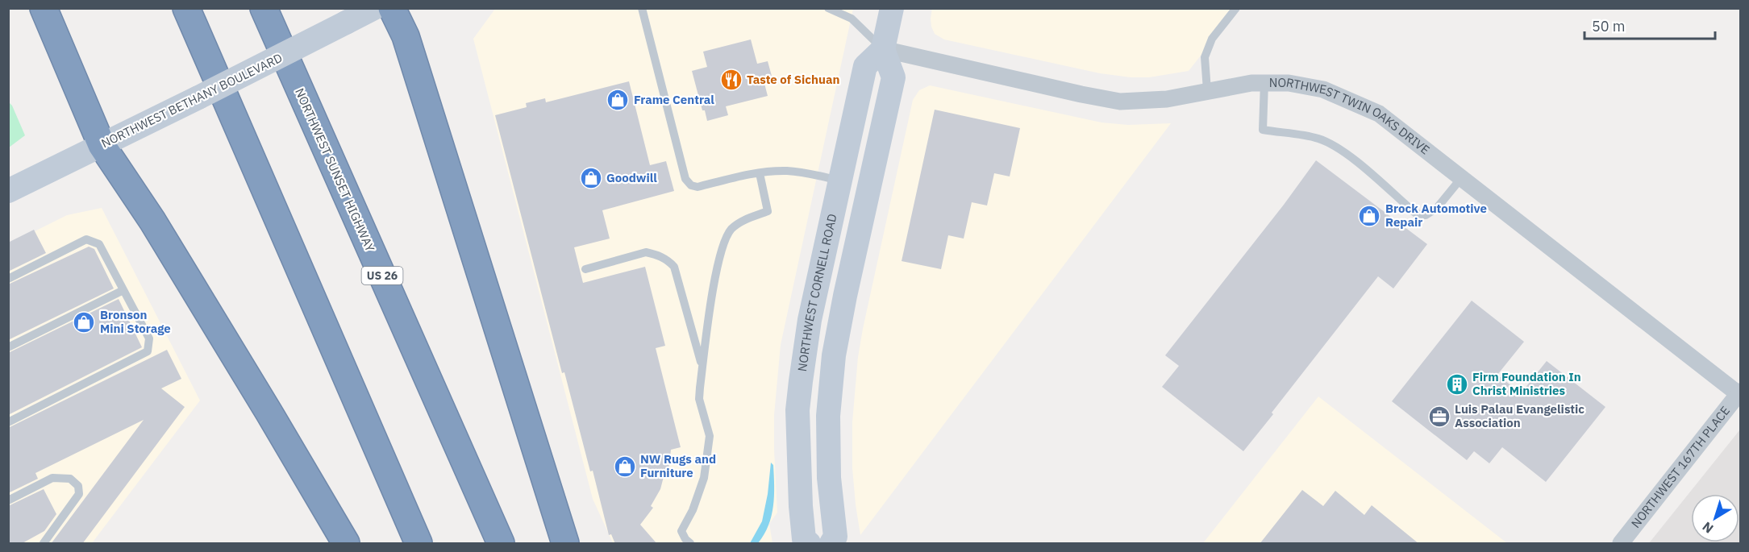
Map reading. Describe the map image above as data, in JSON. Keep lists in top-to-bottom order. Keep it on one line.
{"streets":{"highway":["NORTHWEST SUNSET HIGHWAY","US 26"],"main road":["NORTHWEST BETHANY BOULEVARD","NORTHWEST CORNELL ROAD"],"street":["NORTHWEST TWIN OAKS DRIVE","NORTHWEST 167TH PLACE"]},"crossings":[["NORTHWEST TWIN OAKS DRIVE","NORTHWEST CORNELL ROAD"],["NORTHWEST TWIN OAKS DRIVE","NORTHWEST 167TH PLACE"]],"places":{"restaurant":["Taste of Sichuan"],"shop":["Frame Central","Goodwill","Brock Automotive Repair","Bronson Mini Storage","NW Rugs and Furniture"],"building":["Firm Foundation In Christ Ministries"],"office":["Luis Palau Evangelistic Association"]},"scale_bar":"50 m","north":"bottom left"}
